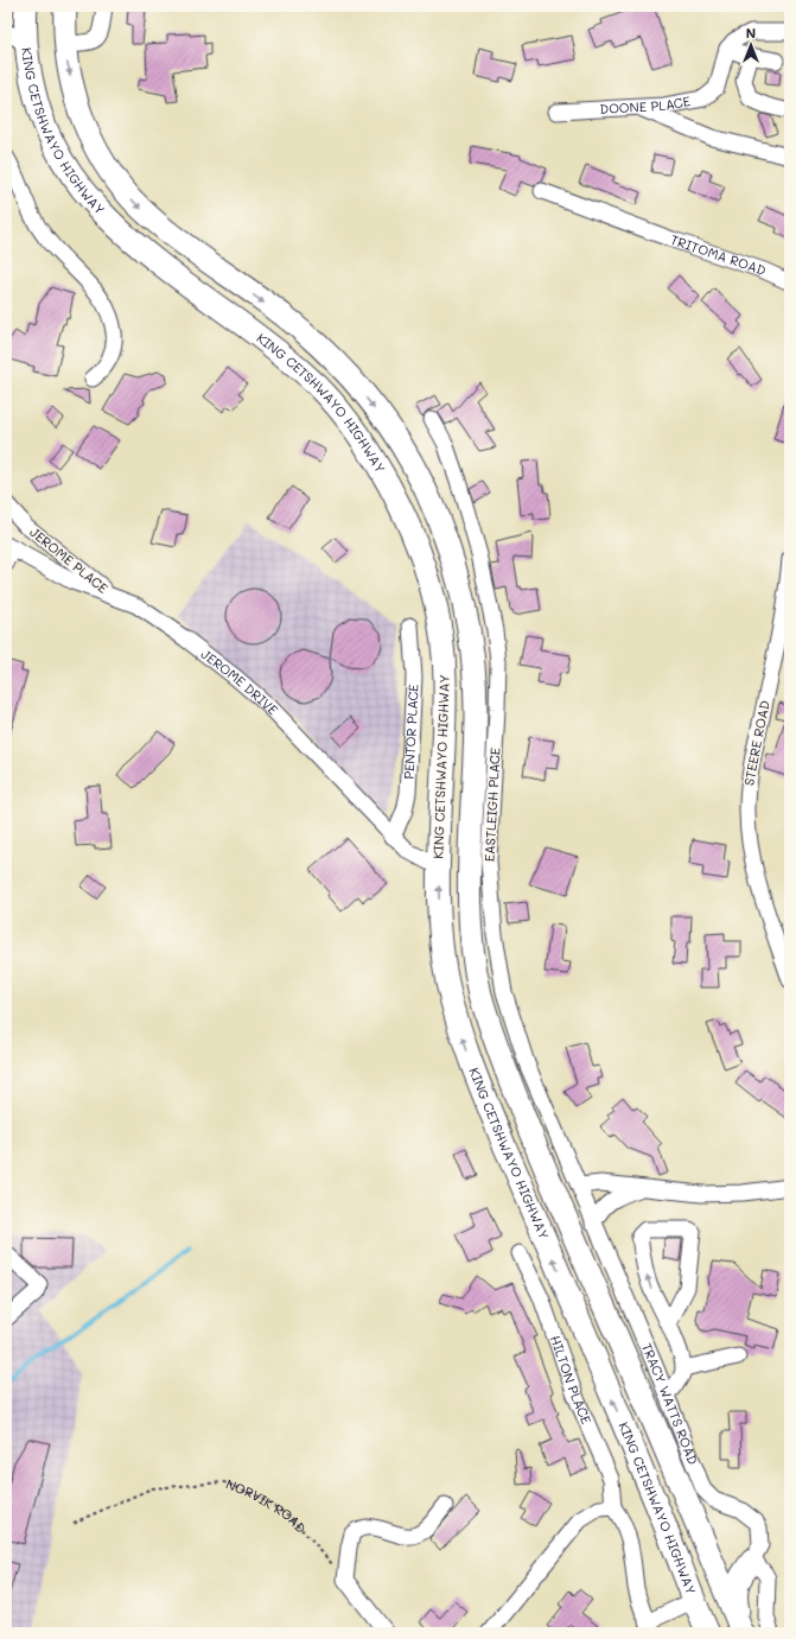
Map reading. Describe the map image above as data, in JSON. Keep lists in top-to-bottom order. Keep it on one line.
{"streets":{"highway":["KING CETSHWAYO HIGHWAY"],"street":["DOONE PLACE","TRITOMA ROAD","JEROME PLACE","JEROME DRIVE","PENTOR PLACE","STEERE ROAD","EASTLEIGH PLACE","HILTON PLACE","TRACY WATTS ROAD"],"path":["NORVIK ROAD"]},"crossings":[["KING CETSHWAYO HIGHWAY","JEROME DRIVE"],["JEROME PLACE","JEROME DRIVE"],["JEROME DRIVE","PENTOR PLACE"],["EASTLEIGH PLACE","TRACY WATTS ROAD"]],"north":"top"}
